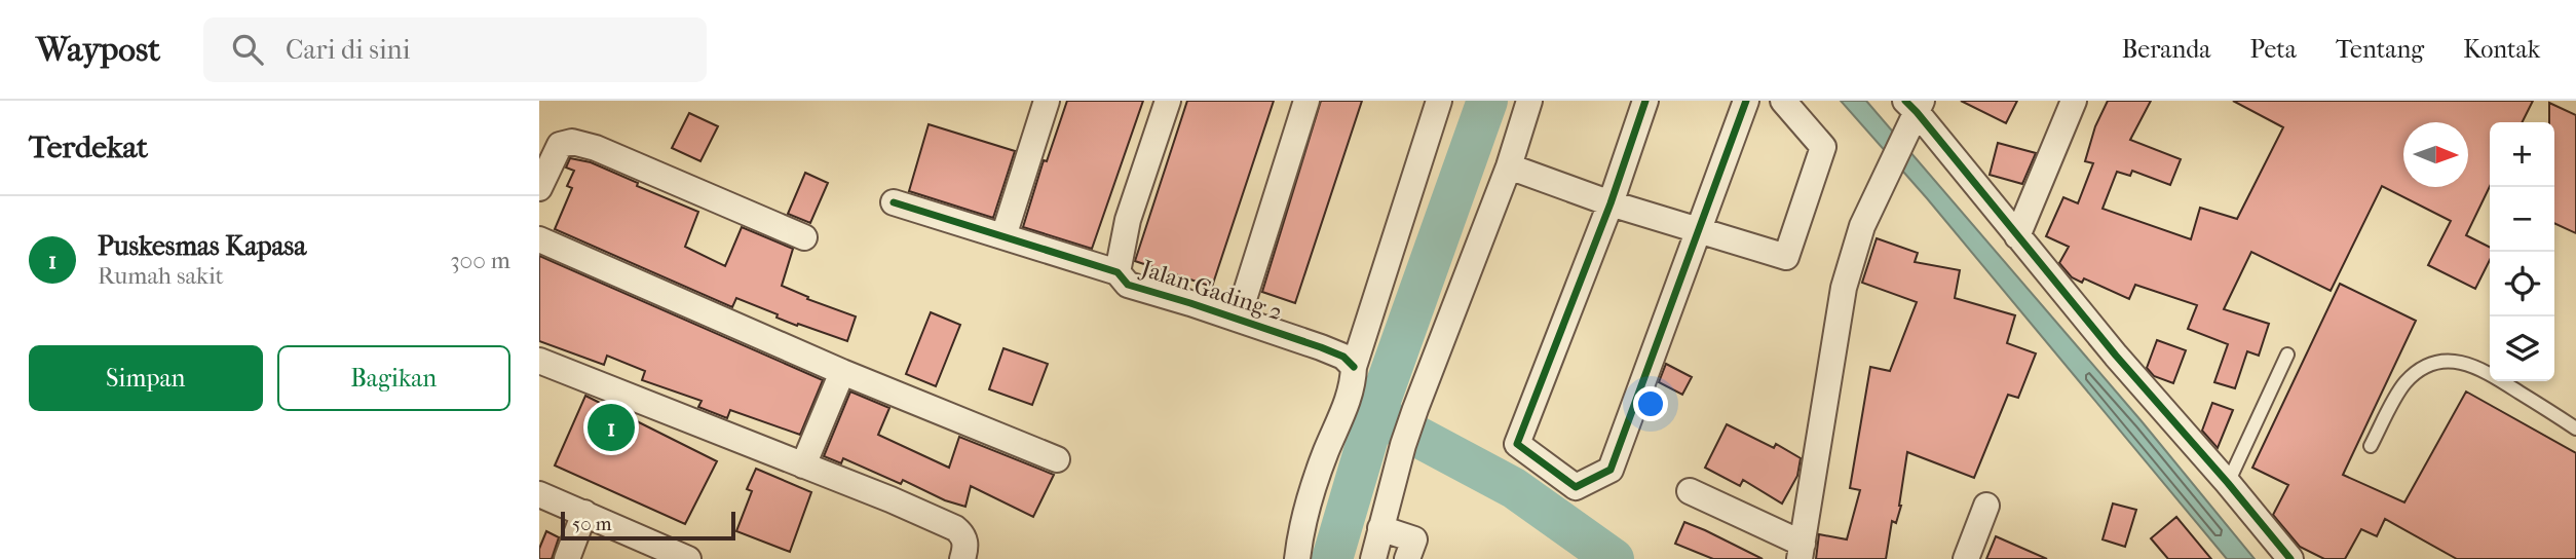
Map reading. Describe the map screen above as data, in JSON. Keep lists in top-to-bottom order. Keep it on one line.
{"streets":{"street":["Jalan Gading 2"]},"scale_bar":"50 m","north":"right","page":{"header":"Waypost","search":"Cari di sini","nav":["Beranda","Peta","Tentang","Kontak"],"heading":"Terdekat","map_buttons":["+","−"],"list":[{"mark":"1","name":"Puskesmas Kapasa","note":"Rumah sakit","value":"300 m"}],"buttons":["Simpan","Bagikan"],"pins":"1","scale":"50 m"}}
